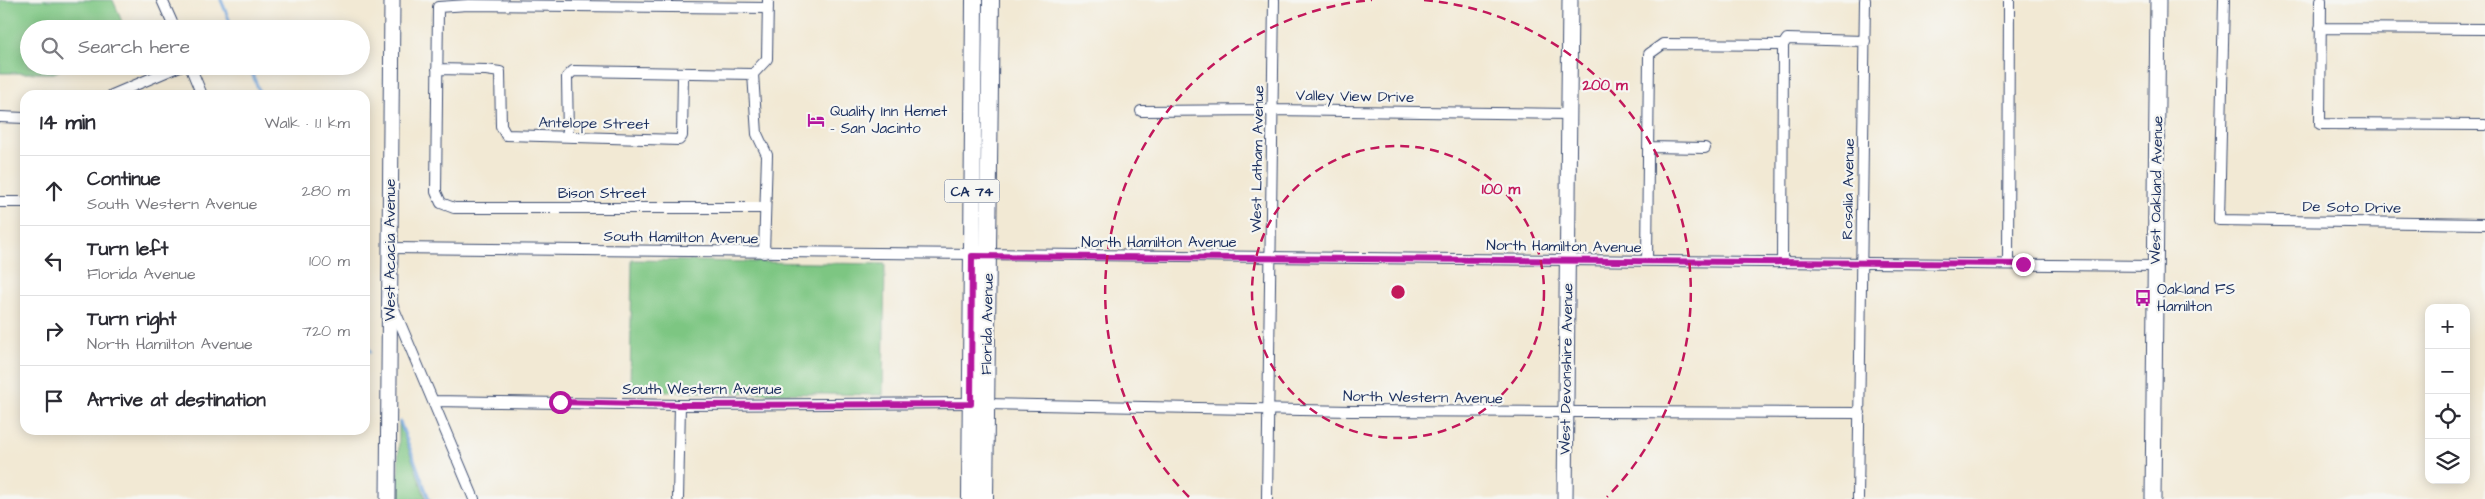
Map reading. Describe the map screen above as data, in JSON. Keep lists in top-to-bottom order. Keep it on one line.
{"streets":{"main road":["CA 74","Florida Avenue"],"street":["Valley View Drive","Antelope Street","West Latham Avenue","Rosalia Avenue","West Oakland Avenue","Bison Street","De Soto Drive","South Hamilton Avenue","North Hamilton Avenue","West Acacia Avenue","West Devonshire Avenue","South Western Avenue","North Western Avenue"]},"crossings":[["Valley View Drive","West Latham Avenue"],["Valley View Drive","West Devonshire Avenue"],["Antelope Street","Bison Street"],["West Latham Avenue","North Hamilton Avenue"],["West Latham Avenue","North Western Avenue"],["Rosalia Avenue","North Hamilton Avenue"],["Rosalia Avenue","North Western Avenue"],["West Oakland Avenue","North Hamilton Avenue"],["South Hamilton Avenue","North Hamilton Avenue"],["South Hamilton Avenue","West Acacia Avenue"],["South Hamilton Avenue","Florida Avenue"],["North Hamilton Avenue","Florida Avenue"],["North Hamilton Avenue","West Devonshire Avenue"],["Florida Avenue","South Western Avenue"],["Florida Avenue","North Western Avenue"],["West Devonshire Avenue","North Western Avenue"],["South Western Avenue","North Western Avenue"]],"places":{"hotel":["Quality Inn Hemet - San Jacinto"],"bus stop":["Oakland FS Hamilton"]},"page":{"search":"Search here","heading":["14 min","Walk · 1.1 km"],"list":[["Continue","South Western Avenue","280 m"],["Turn left","Florida Avenue","100 m"],["Turn right","North Hamilton Avenue","720 m"],"Arrive at destination"],"map_buttons":["+","−"]},"rings":["200 m","100 m"]}
